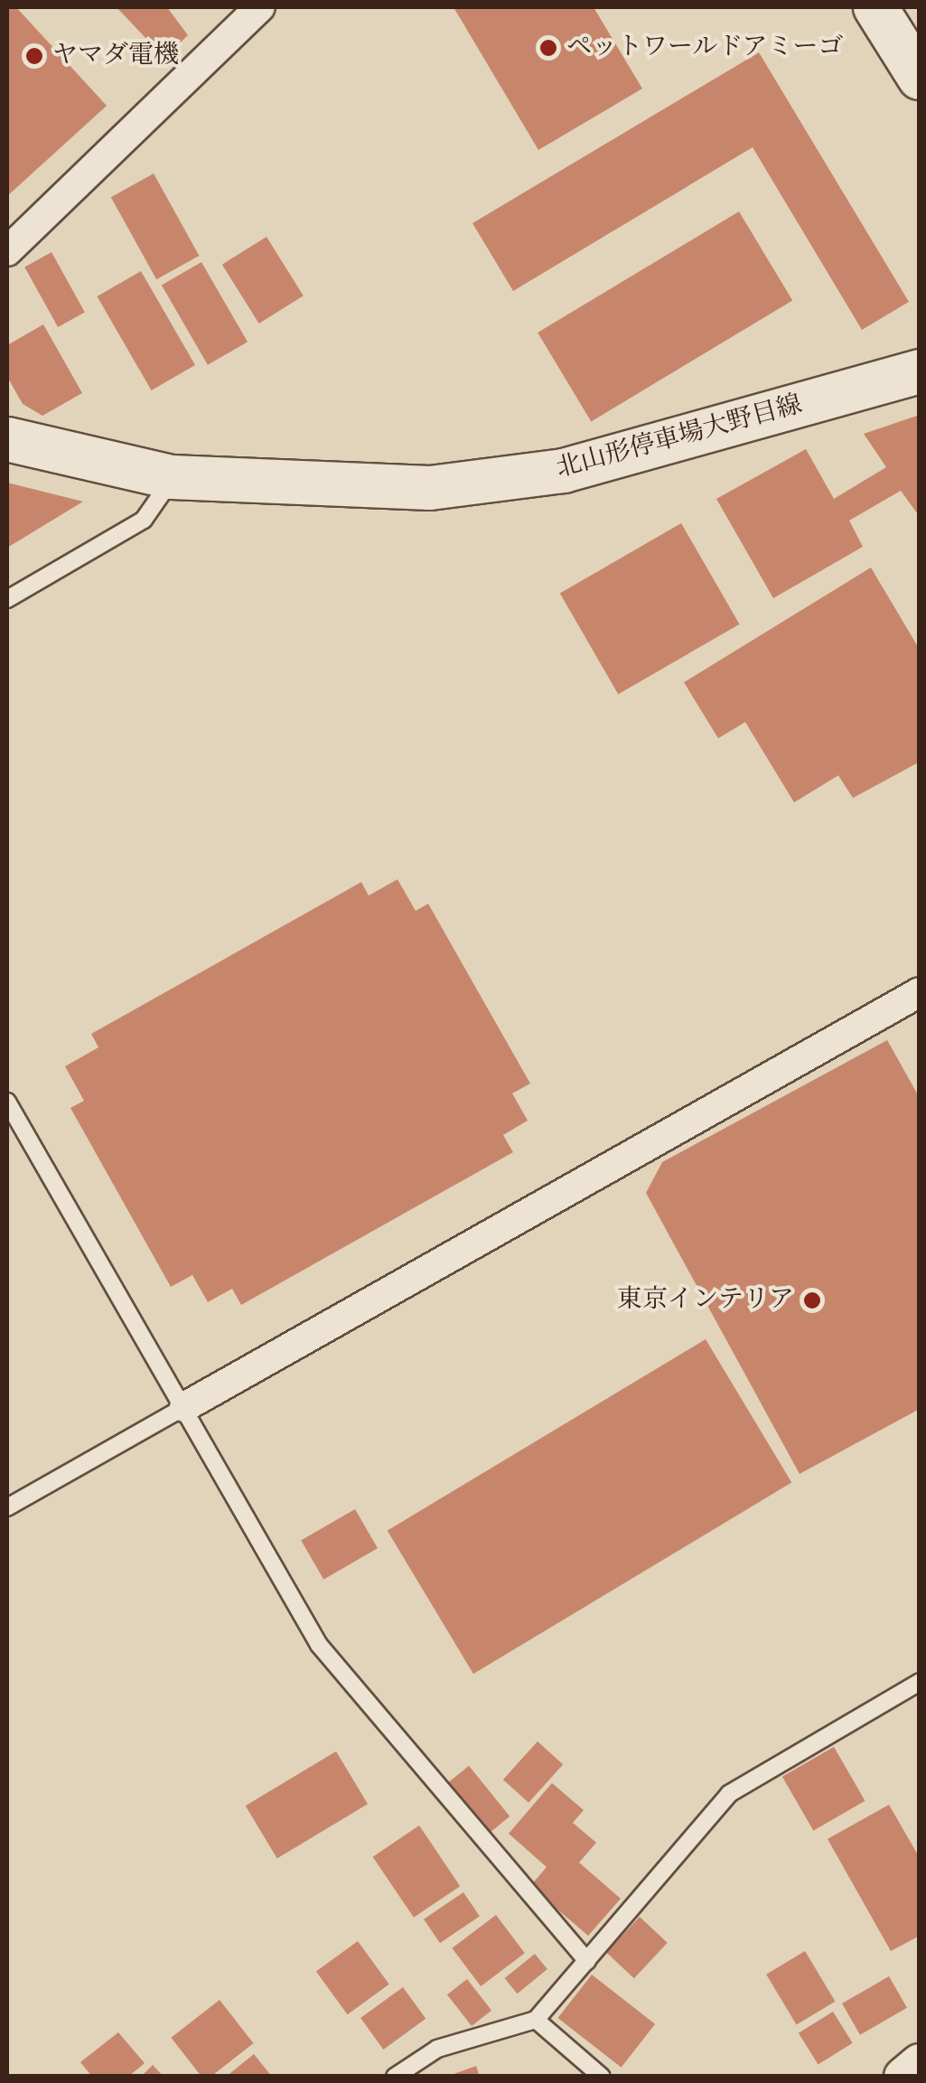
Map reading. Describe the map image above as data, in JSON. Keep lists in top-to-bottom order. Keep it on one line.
{"streets":{"main road":["北山形停車場大野目線"]},"places":["ペットワールドアミーゴ","ヤマダ電機","東京インテリア"]}
